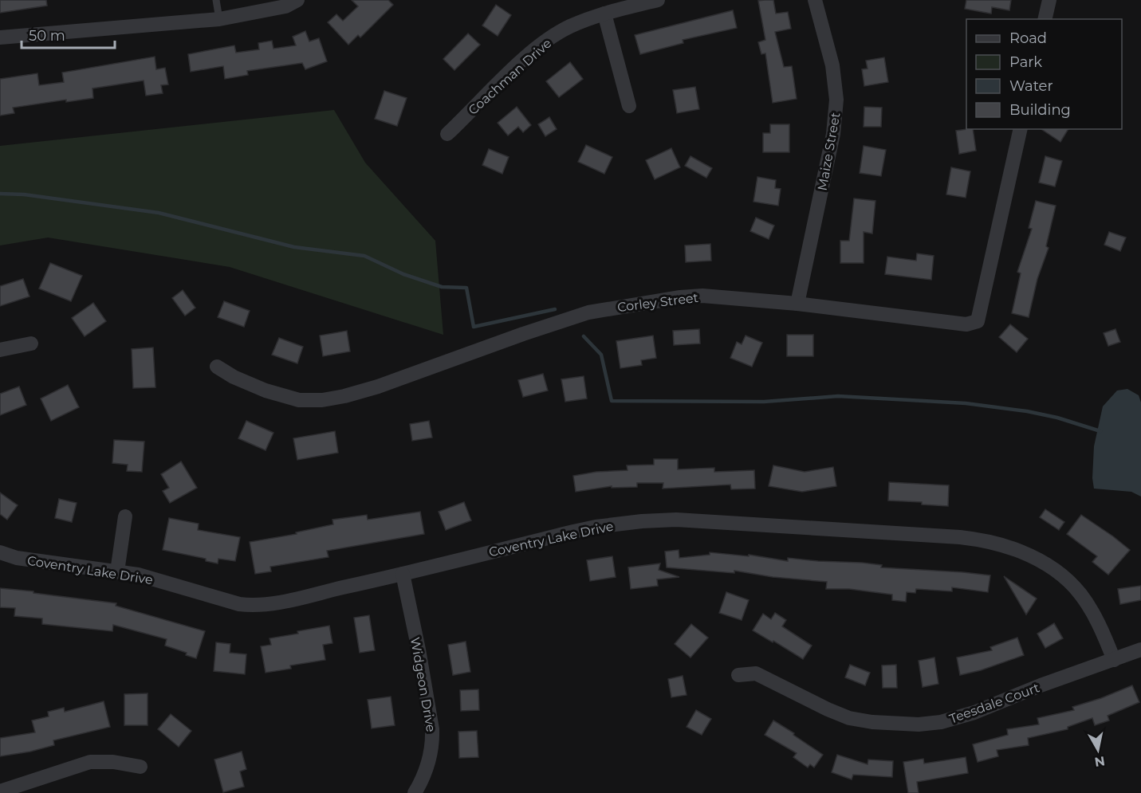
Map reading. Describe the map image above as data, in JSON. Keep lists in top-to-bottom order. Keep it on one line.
{"streets":{"street":["Coachman Drive","Maize Street","Corley Street","Coventry Lake Drive","Widgeon Drive","Teesdale Court"]},"crossings":[["Maize Street","Corley Street"],["Coventry Lake Drive","Widgeon Drive"],["Coventry Lake Drive","Teesdale Court"]],"legend":["Road","Park","Water","Building"],"scale_bar":"50 m","north":"bottom"}
